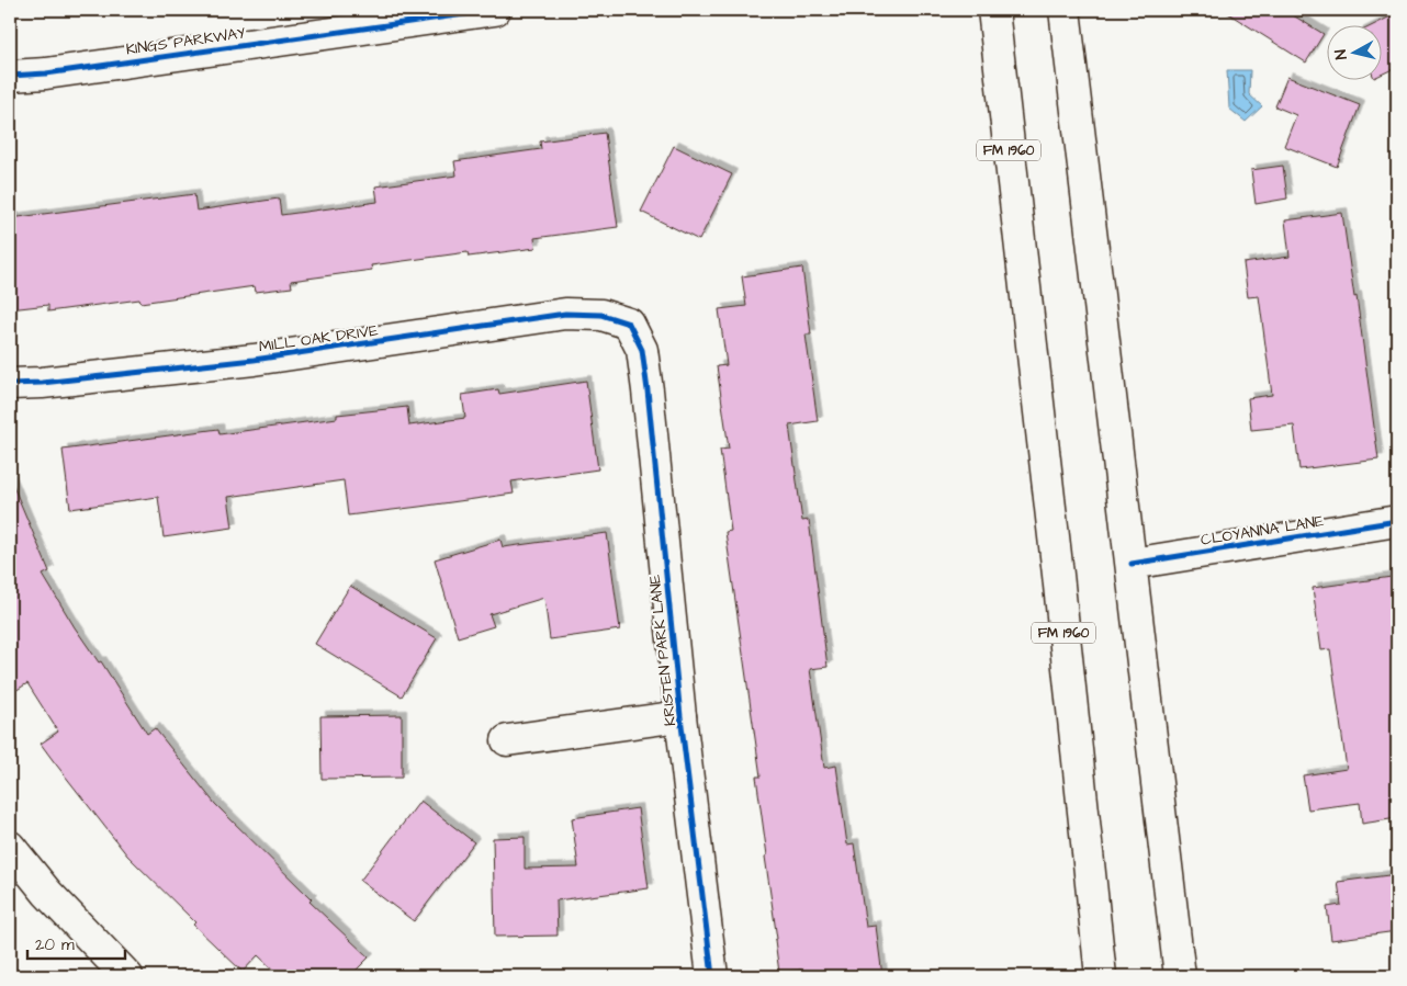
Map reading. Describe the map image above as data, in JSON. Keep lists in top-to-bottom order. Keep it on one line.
{"streets":{"street":["KINGS PARKWAY","FM 1960","MILL OAK DRIVE","CLOYANNA LANE","KRISTEN PARK LANE"]},"crossings":[["MILL OAK DRIVE","KRISTEN PARK LANE"]],"scale_bar":"20 m","north":"left"}
